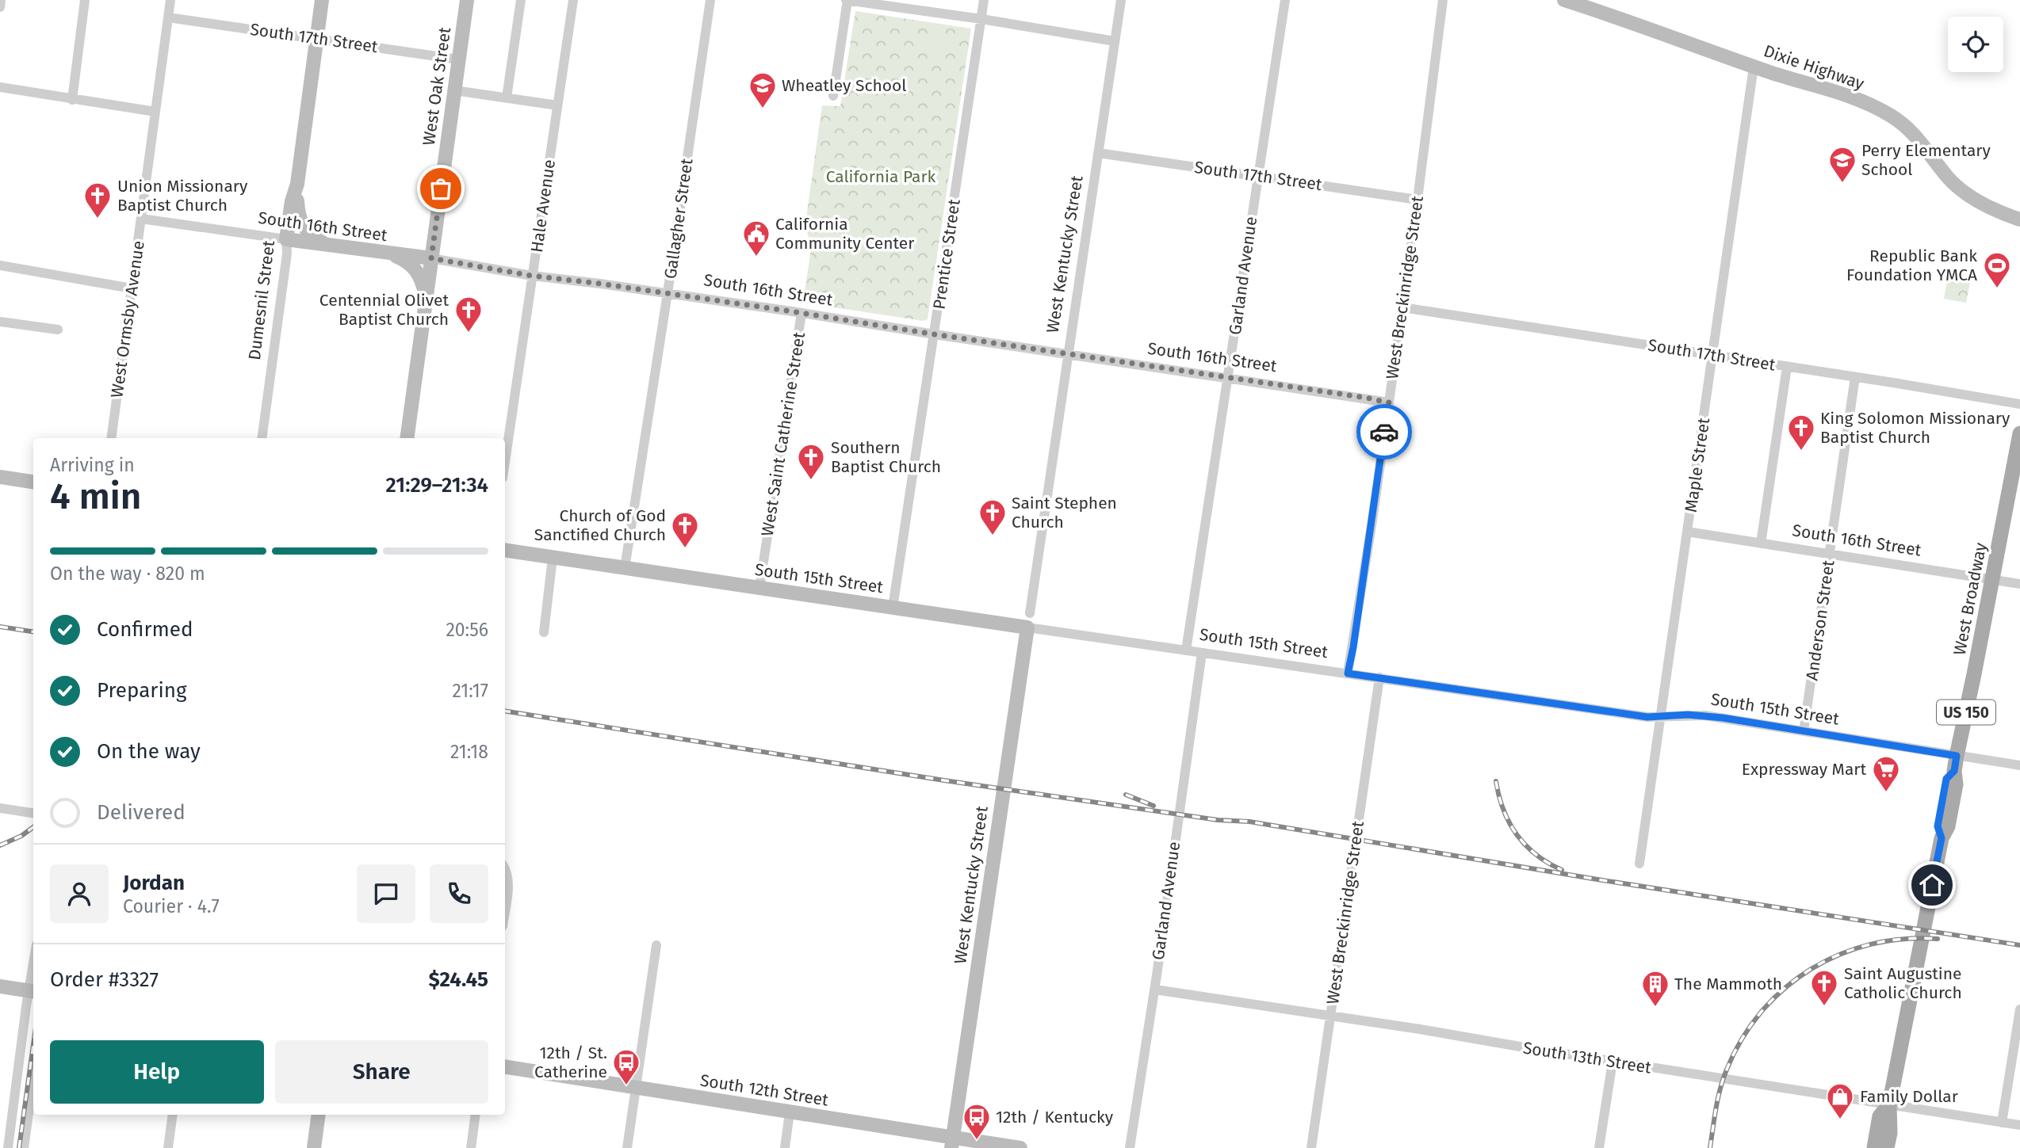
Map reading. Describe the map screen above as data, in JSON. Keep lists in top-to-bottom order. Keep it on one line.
{"streets":{"main road":["West Broadway","US 150"],"street":["South 17th Street","Dixie Highway","West Oak Street","Hale Avenue","Gallagher Street","South 16th Street","Prentice Street","West Kentucky Street","Garland Avenue","West Breckinridge Street","Dumesnil Street","West Ormsby Avenue","West Saint Catherine Street","Maple Street","South 15th Street","Anderson Street","South 13th Street","South 12th Street"]},"crossings":[["South 17th Street","West Oak Street"],["South 17th Street","West Kentucky Street"],["South 17th Street","Garland Avenue"],["South 17th Street","West Breckinridge Street"],["South 17th Street","Dumesnil Street"],["South 17th Street","West Ormsby Avenue"],["South 17th Street","Maple Street"],["South 17th Street","Anderson Street"],["Dixie Highway","Maple Street"],["West Oak Street","South 16th Street"],["Hale Avenue","South 16th Street"],["Gallagher Street","South 16th Street"],["Gallagher Street","South 15th Street"],["South 16th Street","Prentice Street"],["South 16th Street","West Kentucky Street"],["South 16th Street","Garland Avenue"],["South 16th Street","West Breckinridge Street"],["South 16th Street","Dumesnil Street"],["South 16th Street","West Ormsby Avenue"],["South 16th Street","West Saint Catherine Street"],["South 16th Street","Maple Street"],["South 16th Street","West Broadway"],["South 16th Street","Anderson Street"],["Prentice Street","South 15th Street"],["West Kentucky Street","South 15th Street"],["West Kentucky Street","South 12th Street"],["Garland Avenue","South 15th Street"],["Garland Avenue","South 13th Street"],["West Breckinridge Street","South 15th Street"],["West Breckinridge Street","South 13th Street"],["West Saint Catherine Street","South 15th Street"],["Maple Street","South 15th Street"],["South 15th Street","West Broadway"],["South 15th Street","Anderson Street"],["West Broadway","South 13th Street"]],"parks":["California Park"],"places":{"school or university":["Wheatley School","Perry Elementary School"],"church":["Union Missionary Baptist Church","Centennial Olivet Baptist Church","King Solomon Missionary Baptist Church","Southern Baptist Church","Saint Stephen Church","Church of God Sanctified Church","Saint Augustine Catholic Church"],"public building":["California Community Center"],"sports":["Republic Bank Foundation YMCA"],"supermarket":["Expressway Mart"],"building":["The Mammoth"],"bus stop":["12th / St. Catherine","12th / Kentucky"],"shop":["Family Dollar"]},"page":{"heading":["4 min","Arriving in","21:29–21:34"],"panel":["Jordan","Courier · 4.7","Order #3327","$24.45"],"bar":"On the way · 820 m","list":[["Confirmed","20:56"],["Preparing","21:17"],["On the way","21:18"],"Delivered"],"buttons":["Help","Share"]}}
